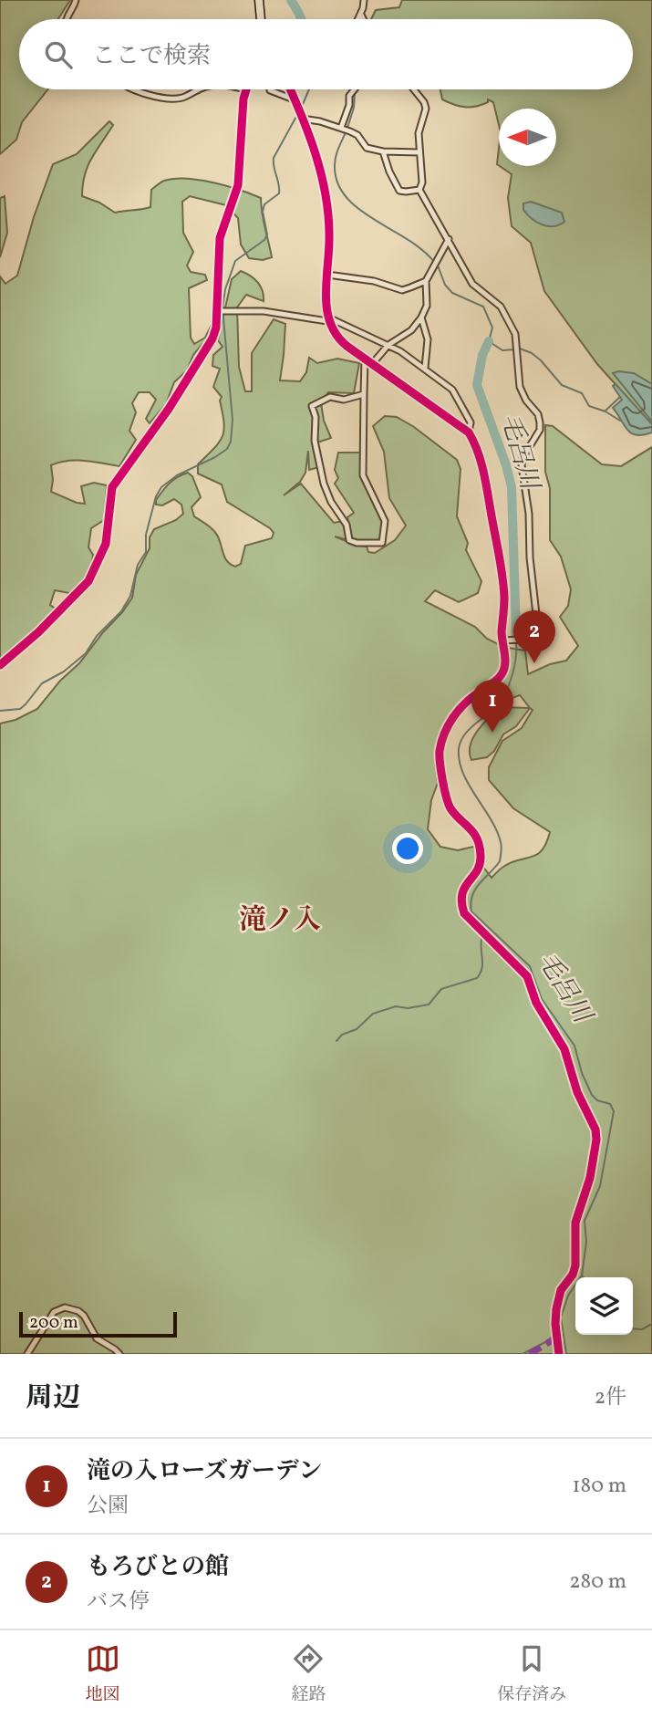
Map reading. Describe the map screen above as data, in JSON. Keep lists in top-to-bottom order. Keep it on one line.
{"districts":["滝ノ入"],"water":["毛呂川"],"scale_bar":"200 m","north":"left","page":{"search":"ここで検索","pins":["2","1"],"scale":"200 m","heading":["周辺","2件"],"list":[{"mark":"1","name":"滝の入ローズガーデン","note":"公園","value":"180 m"},{"mark":"2","name":"もろびとの館","note":"バス停","value":"280 m"}],"nav":["地図","経路","保存済み"]}}
